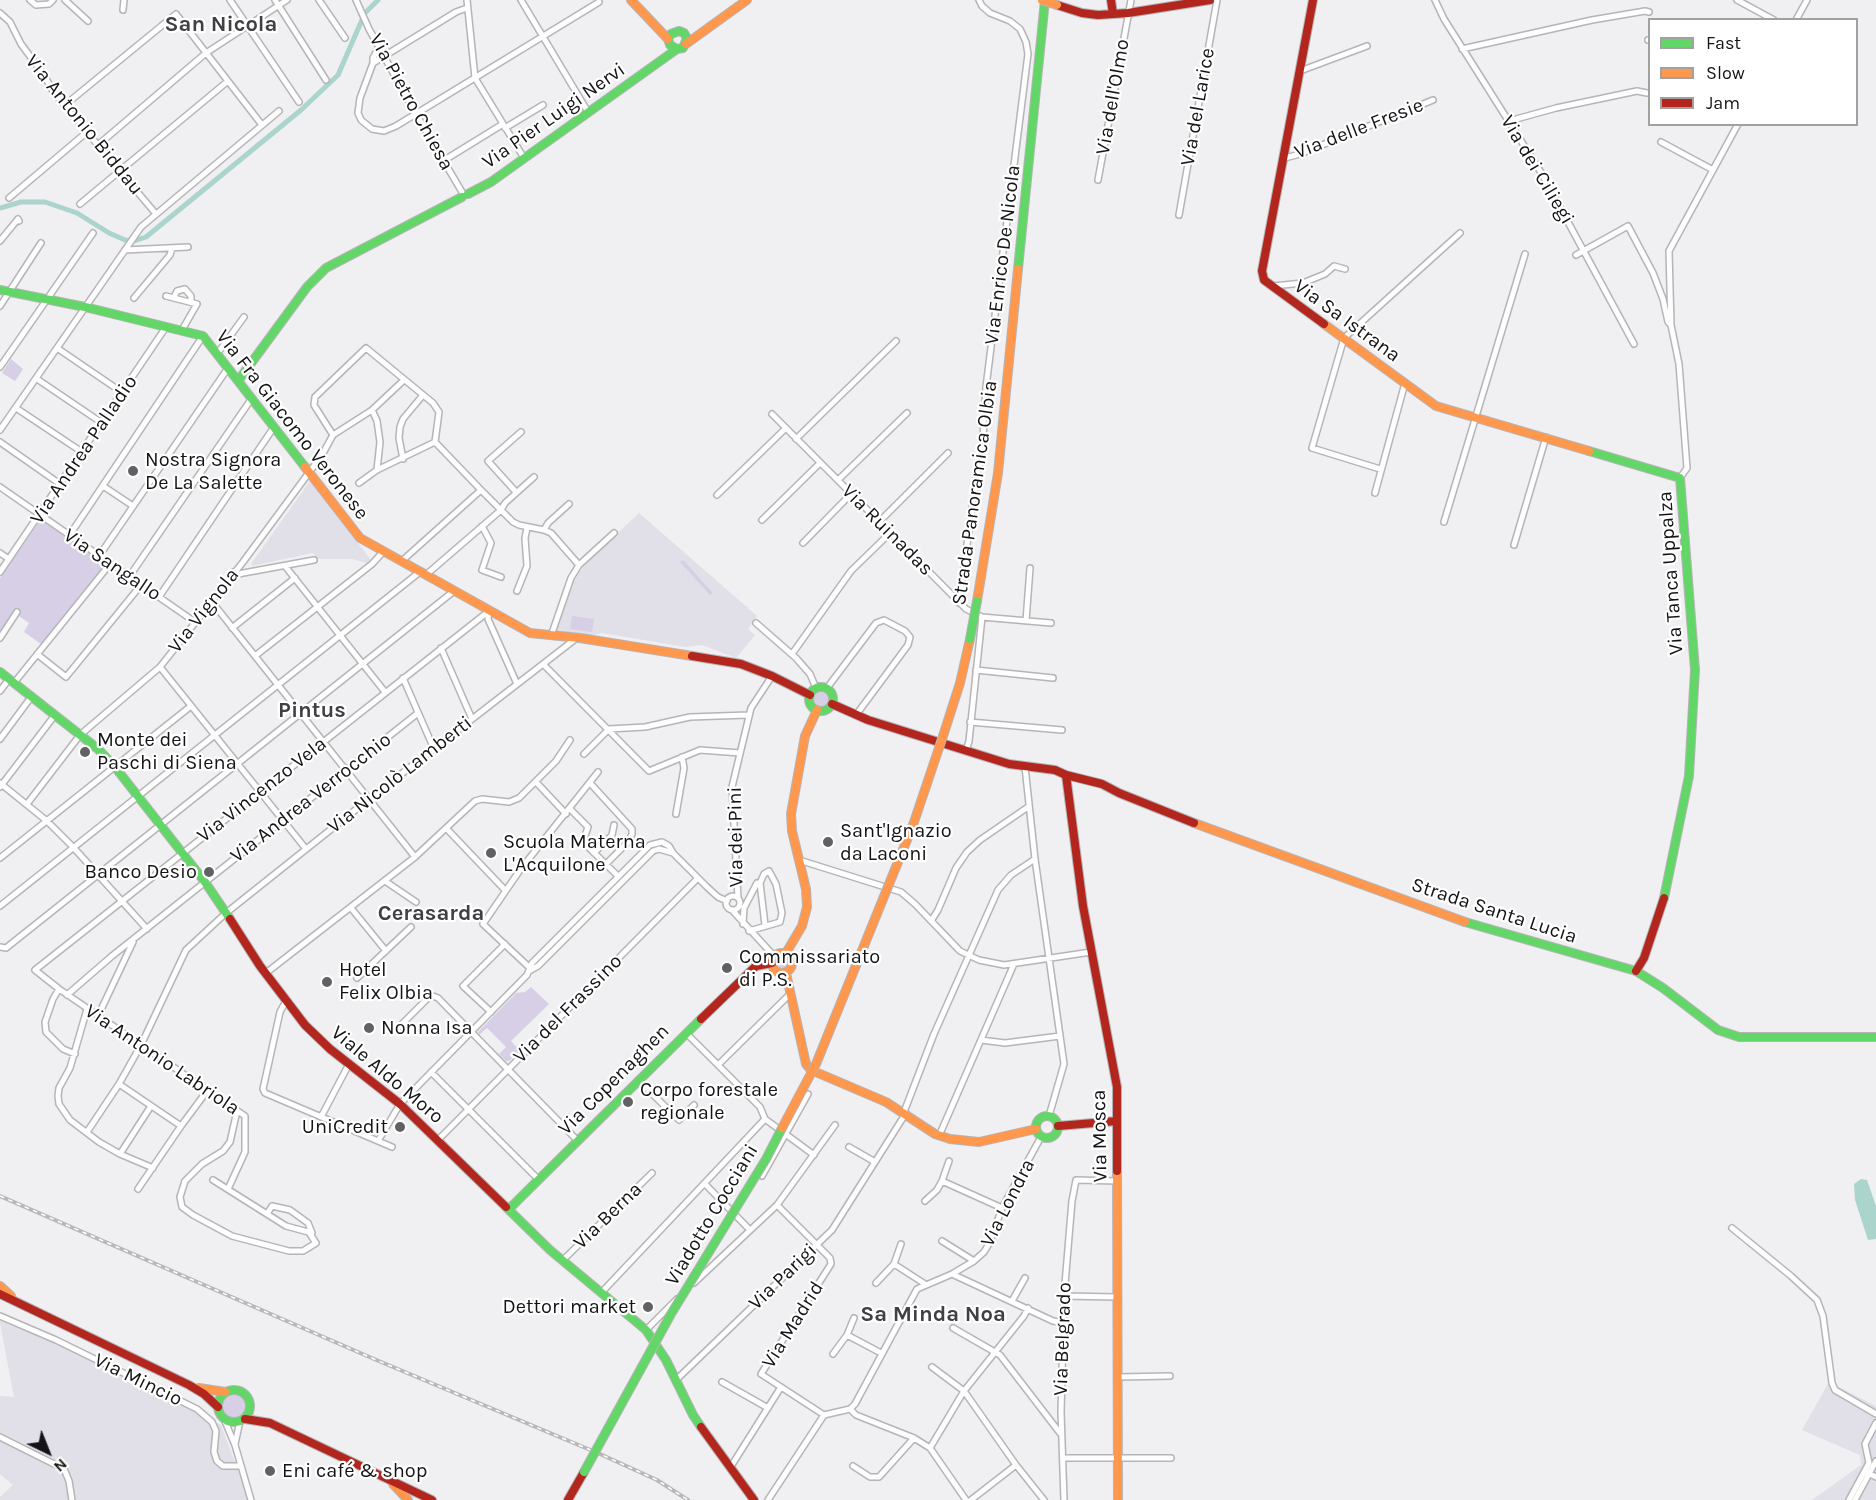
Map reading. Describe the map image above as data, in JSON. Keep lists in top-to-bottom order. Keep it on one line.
{"streets":{"main road":["Via Pier Luigi Nervi","Via Sa Istrana","Via Fra Giacomo Veronese","Strada Panoramica Olbia","Via Tanca Uppalza","Strada Santa Lucia","Viale Aldo Moro","Via Copenaghen","Via Mosca","Viadotto Cocciani"],"street":["Via dell'Olmo","Via Pietro Chiesa","Via del Larice","Via Antonio Biddau","Via delle Fresie","Via dei Ciliegi","Via Enrico De Nicola","Via Andrea Palladio","Via Ruinadas","Via Sangallo","Via Vignola","Via Nicolò Lamberti","Via Vincenzo Vela","Via Andrea Verrocchio","Via dei Pini","Via del Frassino","Via Antonio Labriola","Via Londra","Via Berna","Via Parigi","Via Madrid","Via Belgrado","Via Mincio"]},"crossings":[["Via Pietro Chiesa","Via Pier Luigi Nervi"],["Via Pier Luigi Nervi","Via Fra Giacomo Veronese"],["Via delle Fresie","Via Sa Istrana"],["Via dei Ciliegi","Via Tanca Uppalza"],["Via Enrico De Nicola","Via Ruinadas"],["Via Sa Istrana","Via Tanca Uppalza"],["Via Fra Giacomo Veronese","Via Andrea Palladio"],["Via Fra Giacomo Veronese","Via Vignola"],["Via Fra Giacomo Veronese","Via Nicolò Lamberti"],["Via Fra Giacomo Veronese","Via Vincenzo Vela"],["Via Fra Giacomo Veronese","Via dei Pini"],["Via Andrea Palladio","Via Sangallo"],["Strada Panoramica Olbia","Viadotto Cocciani"],["Via Sangallo","Via Vignola"],["Via Tanca Uppalza","Strada Santa Lucia"],["Via Vignola","Viale Aldo Moro"],["Via Nicolò Lamberti","Via Antonio Labriola"],["Via Nicolò Lamberti","Viale Aldo Moro"],["Via Vincenzo Vela","Via Antonio Labriola"],["Via Vincenzo Vela","Viale Aldo Moro"],["Via Andrea Verrocchio","Via Antonio Labriola"],["Via Andrea Verrocchio","Viale Aldo Moro"],["Via dei Pini","Via Copenaghen"],["Strada Santa Lucia","Via Mosca"],["Via del Frassino","Viale Aldo Moro"],["Viale Aldo Moro","Via Copenaghen"],["Viale Aldo Moro","Via Berna"],["Viale Aldo Moro","Via Parigi"],["Via Mosca","Via Belgrado"],["Via Parigi","Via Madrid"]],"districts":["San Nicola","Pintus","Cerasarda","Sa Minda Noa"],"places":["Nostra Signora De La Salette","Monte dei Paschi di Siena","Sant'Ignazio da Laconi","Scuola Materna L'Acquilone","Banco Desio","Commissariato di P.S.","Hotel Felix Olbia","Nonna Isa","Corpo forestale regionale","UniCredit","Dettori market","Eni café & shop"],"legend":["Fast","Slow","Jam"],"north":"bottom right"}
